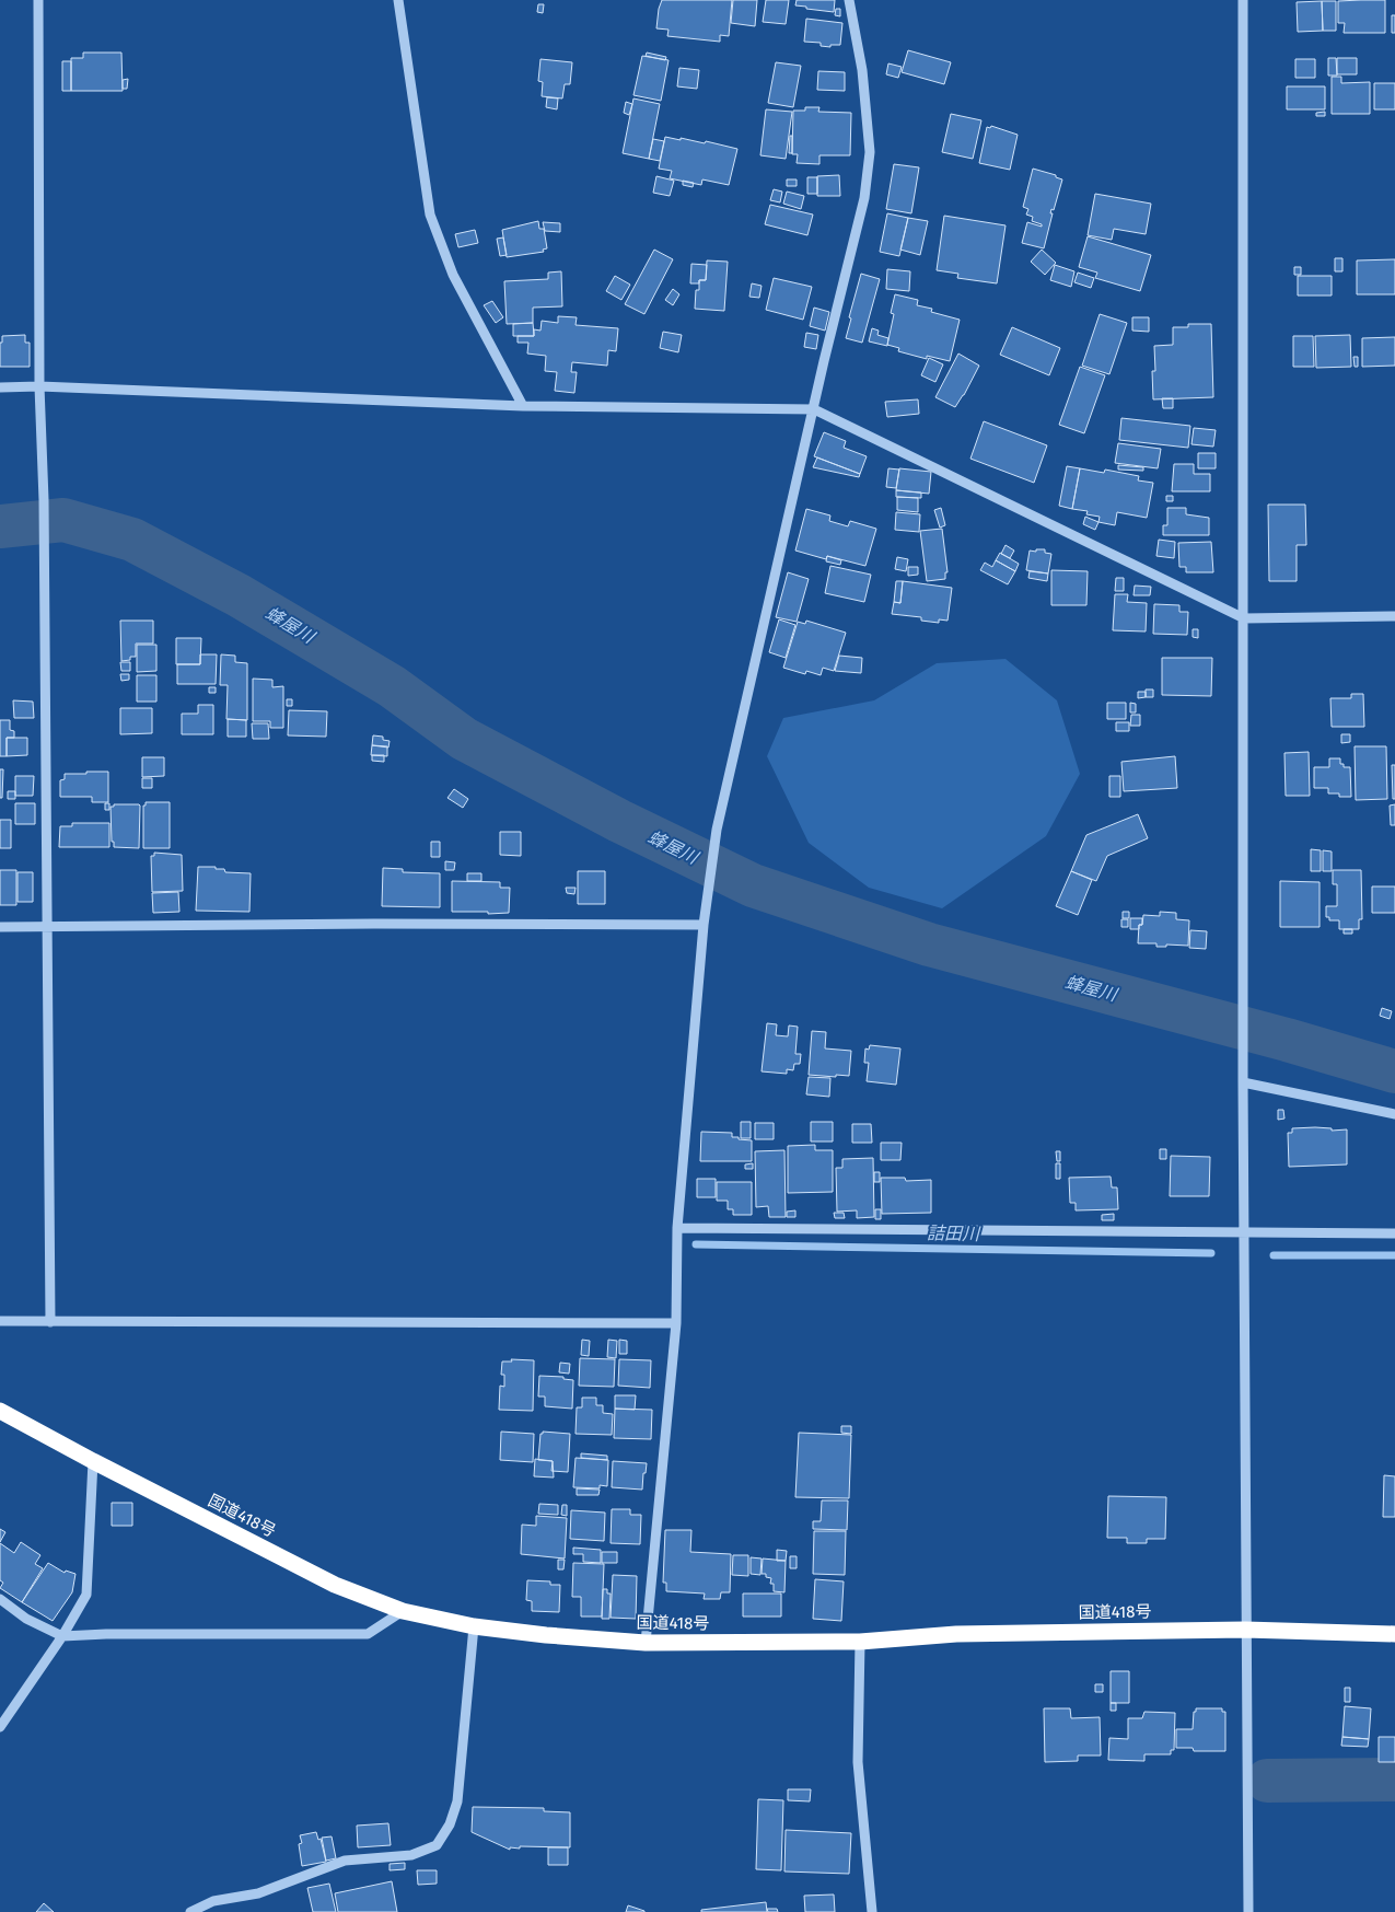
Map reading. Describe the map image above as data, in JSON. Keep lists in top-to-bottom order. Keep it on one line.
{"streets":{"highway":["国道418号"]},"water":["蜂屋川","詰田川"]}
